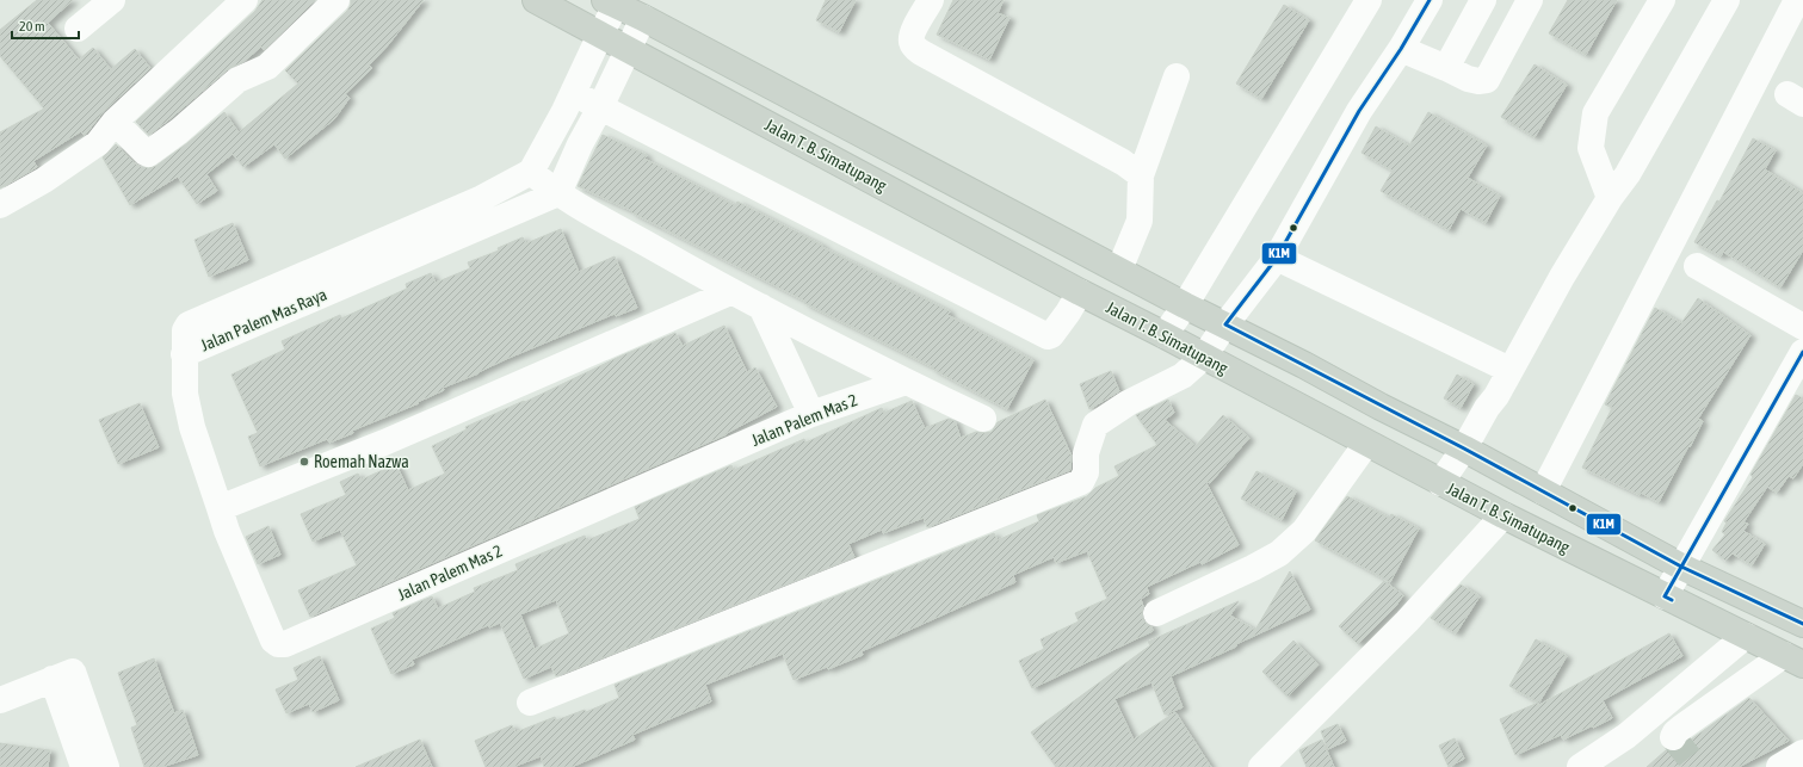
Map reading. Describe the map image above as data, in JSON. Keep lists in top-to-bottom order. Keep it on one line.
{"streets":{"main road":["Jalan T. B. Simatupang"],"street":["Jalan Palem Mas Raya","Jalan Palem Mas 2"]},"crossings":[["Jalan Palem Mas Raya","Jalan Palem Mas 2"]],"places":["Roemah Nazwa"],"lines":["transit line K1M"],"scale_bar":"20 m"}
